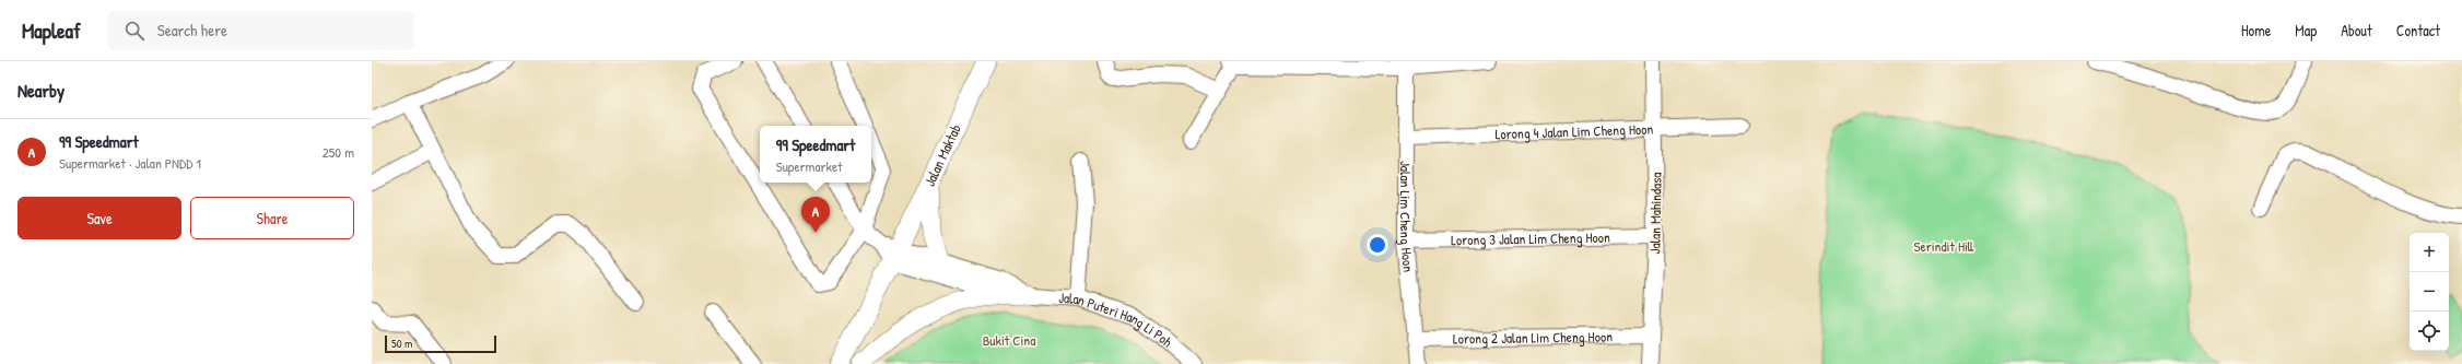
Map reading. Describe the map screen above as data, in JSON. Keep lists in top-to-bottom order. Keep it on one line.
{"streets":{"main road":["Jalan Maktab"],"street":["Lorong 4 Jalan Lim Cheng Hoon","Jalan Mahindasa","Jalan Lim Cheng Hoon","Lorong 3 Jalan Lim Cheng Hoon","Jalan Puteri Hang Li Poh","Lorong 2 Jalan Lim Cheng Hoon"]},"crossings":[["Lorong 4 Jalan Lim Cheng Hoon","Jalan Mahindasa"],["Lorong 4 Jalan Lim Cheng Hoon","Jalan Lim Cheng Hoon"],["Jalan Maktab","Jalan Puteri Hang Li Poh"],["Jalan Mahindasa","Lorong 3 Jalan Lim Cheng Hoon"],["Jalan Mahindasa","Lorong 2 Jalan Lim Cheng Hoon"],["Jalan Lim Cheng Hoon","Lorong 3 Jalan Lim Cheng Hoon"],["Jalan Lim Cheng Hoon","Lorong 2 Jalan Lim Cheng Hoon"]],"parks":["Serindit Hill","Bukit Cina"],"scale_bar":"50 m","page":{"header":"Mapleaf","search":"Search here","nav":["Home","Map","About","Contact"],"heading":"Nearby","list":[{"mark":"A","name":"99 Speedmart","note":"Supermarket · Jalan PNDD 1","value":"250 m"}],"popup":["99 Speedmart","Supermarket"],"buttons":["Save","Share"],"pins":"A","map_buttons":["+","−"],"scale":"50 m"}}
